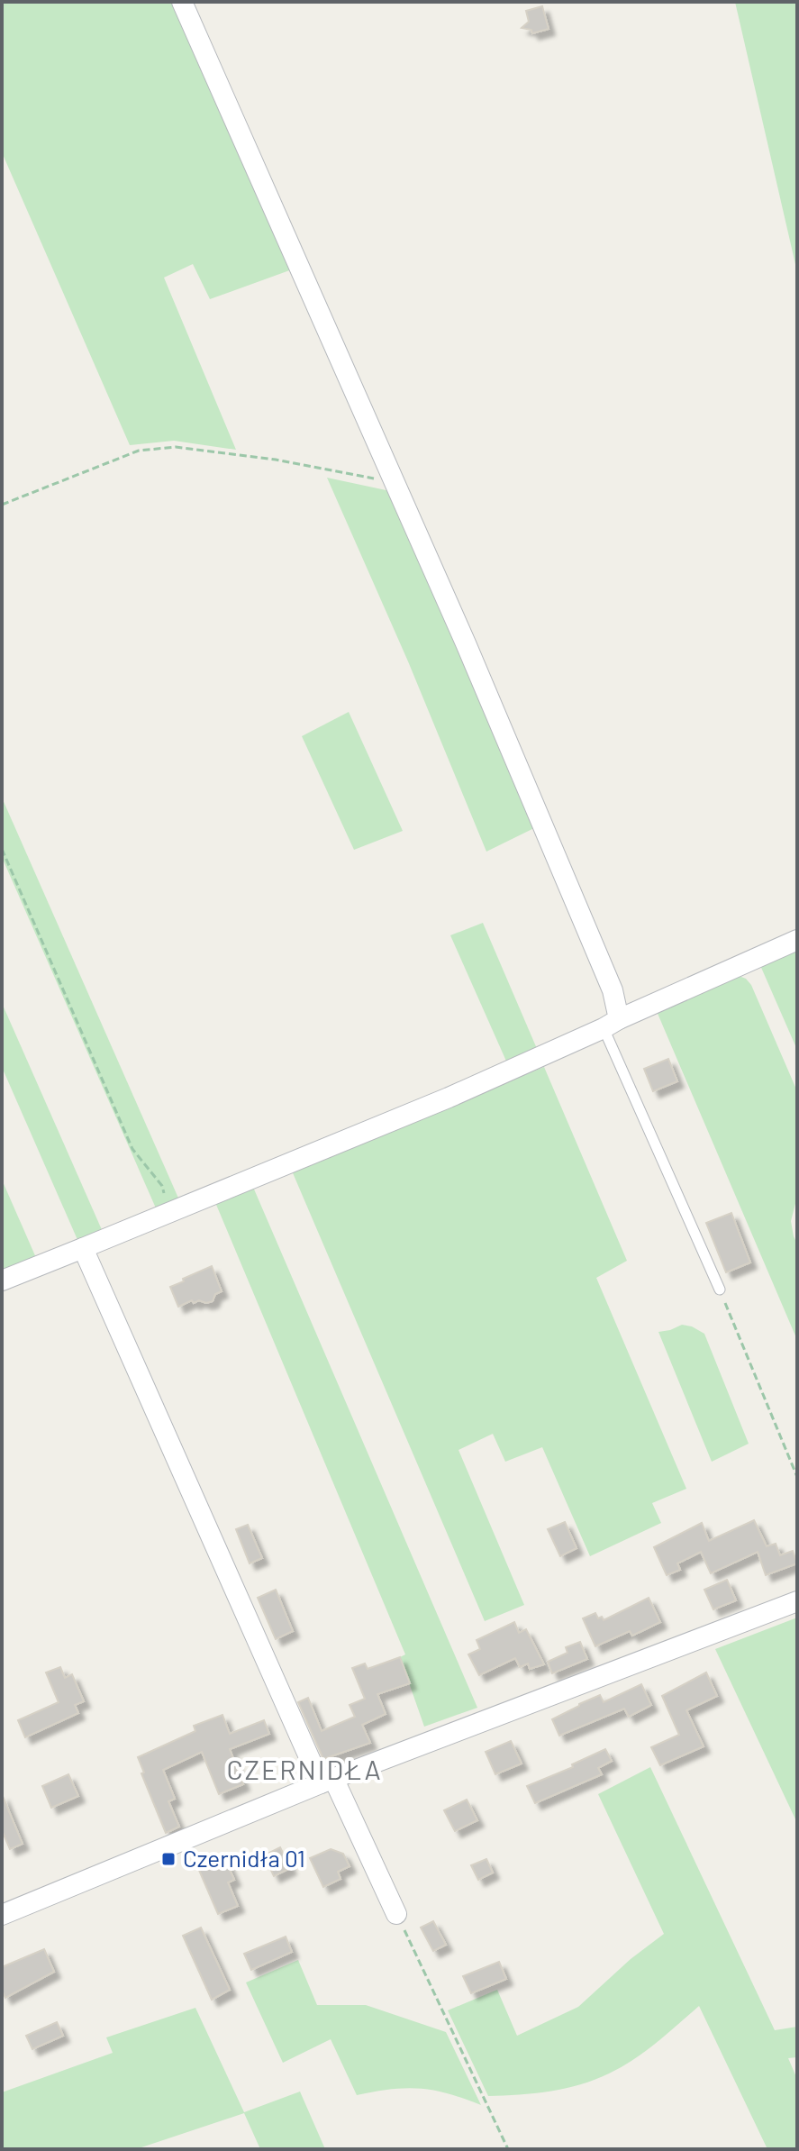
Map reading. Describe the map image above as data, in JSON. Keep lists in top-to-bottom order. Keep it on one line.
{"districts":["CZERNIDŁA"],"places":{"transit":["Czernidła 01"]}}
